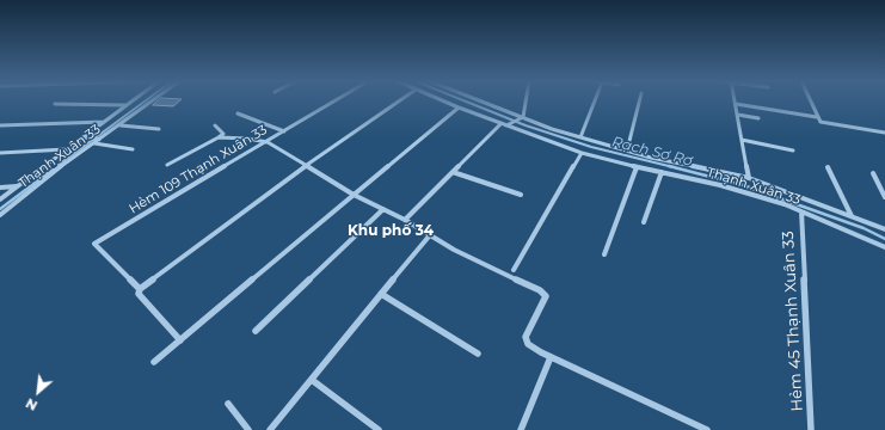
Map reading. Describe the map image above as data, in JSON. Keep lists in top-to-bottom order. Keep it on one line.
{"streets":{"street":["Thạnh Xuân 33","Hẻm 109 Thạnh Xuân 33","Hẻm 45 Thạnh Xuân 33"]},"crossings":[["Thạnh Xuân 33","Hẻm 45 Thạnh Xuân 33"]],"districts":["Khu phố 34"],"water":["Rạch Sơ Rơ"],"north":"bottom left"}
